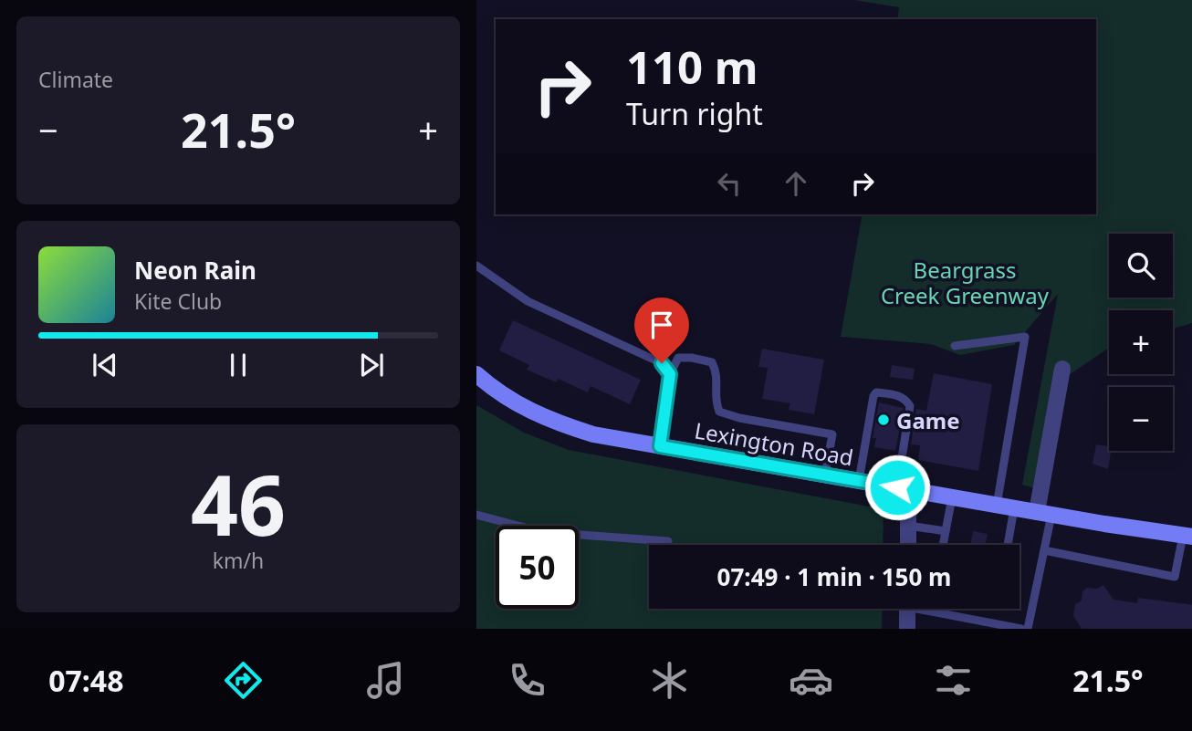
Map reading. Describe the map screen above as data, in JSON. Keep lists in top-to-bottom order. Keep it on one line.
{"streets":{"main road":["Lexington Road"]},"parks":["Beargrass Creek Greenway"],"places":["Game"],"page":{"tile":["Climate",["46","km/h"]],"turn":["110 m","Turn right"],"heat":["−","21.5°","+"],"map_buttons":["+","−"],"song":["Neon Rain","Kite Club"],"limit":"50","trip":"07:49 · 1 min · 150 m","tabs":["07:48","21.5°"]}}
